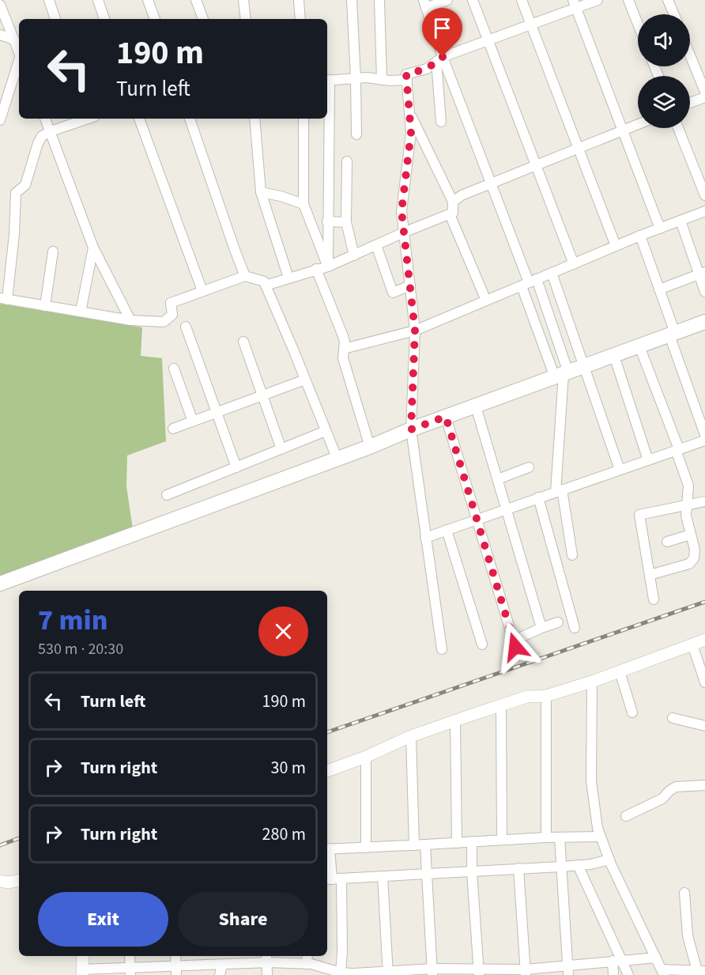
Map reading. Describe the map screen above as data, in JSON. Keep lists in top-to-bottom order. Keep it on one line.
{"page":{"turn":["190 m","Turn left"],"heading":["7 min","530 m · 20:30"],"list":[{"name":"Turn left","value":"190 m"},{"name":"Turn right","value":"30 m"},{"name":"Turn right","value":"280 m"}],"buttons":["Exit","Share"]}}
